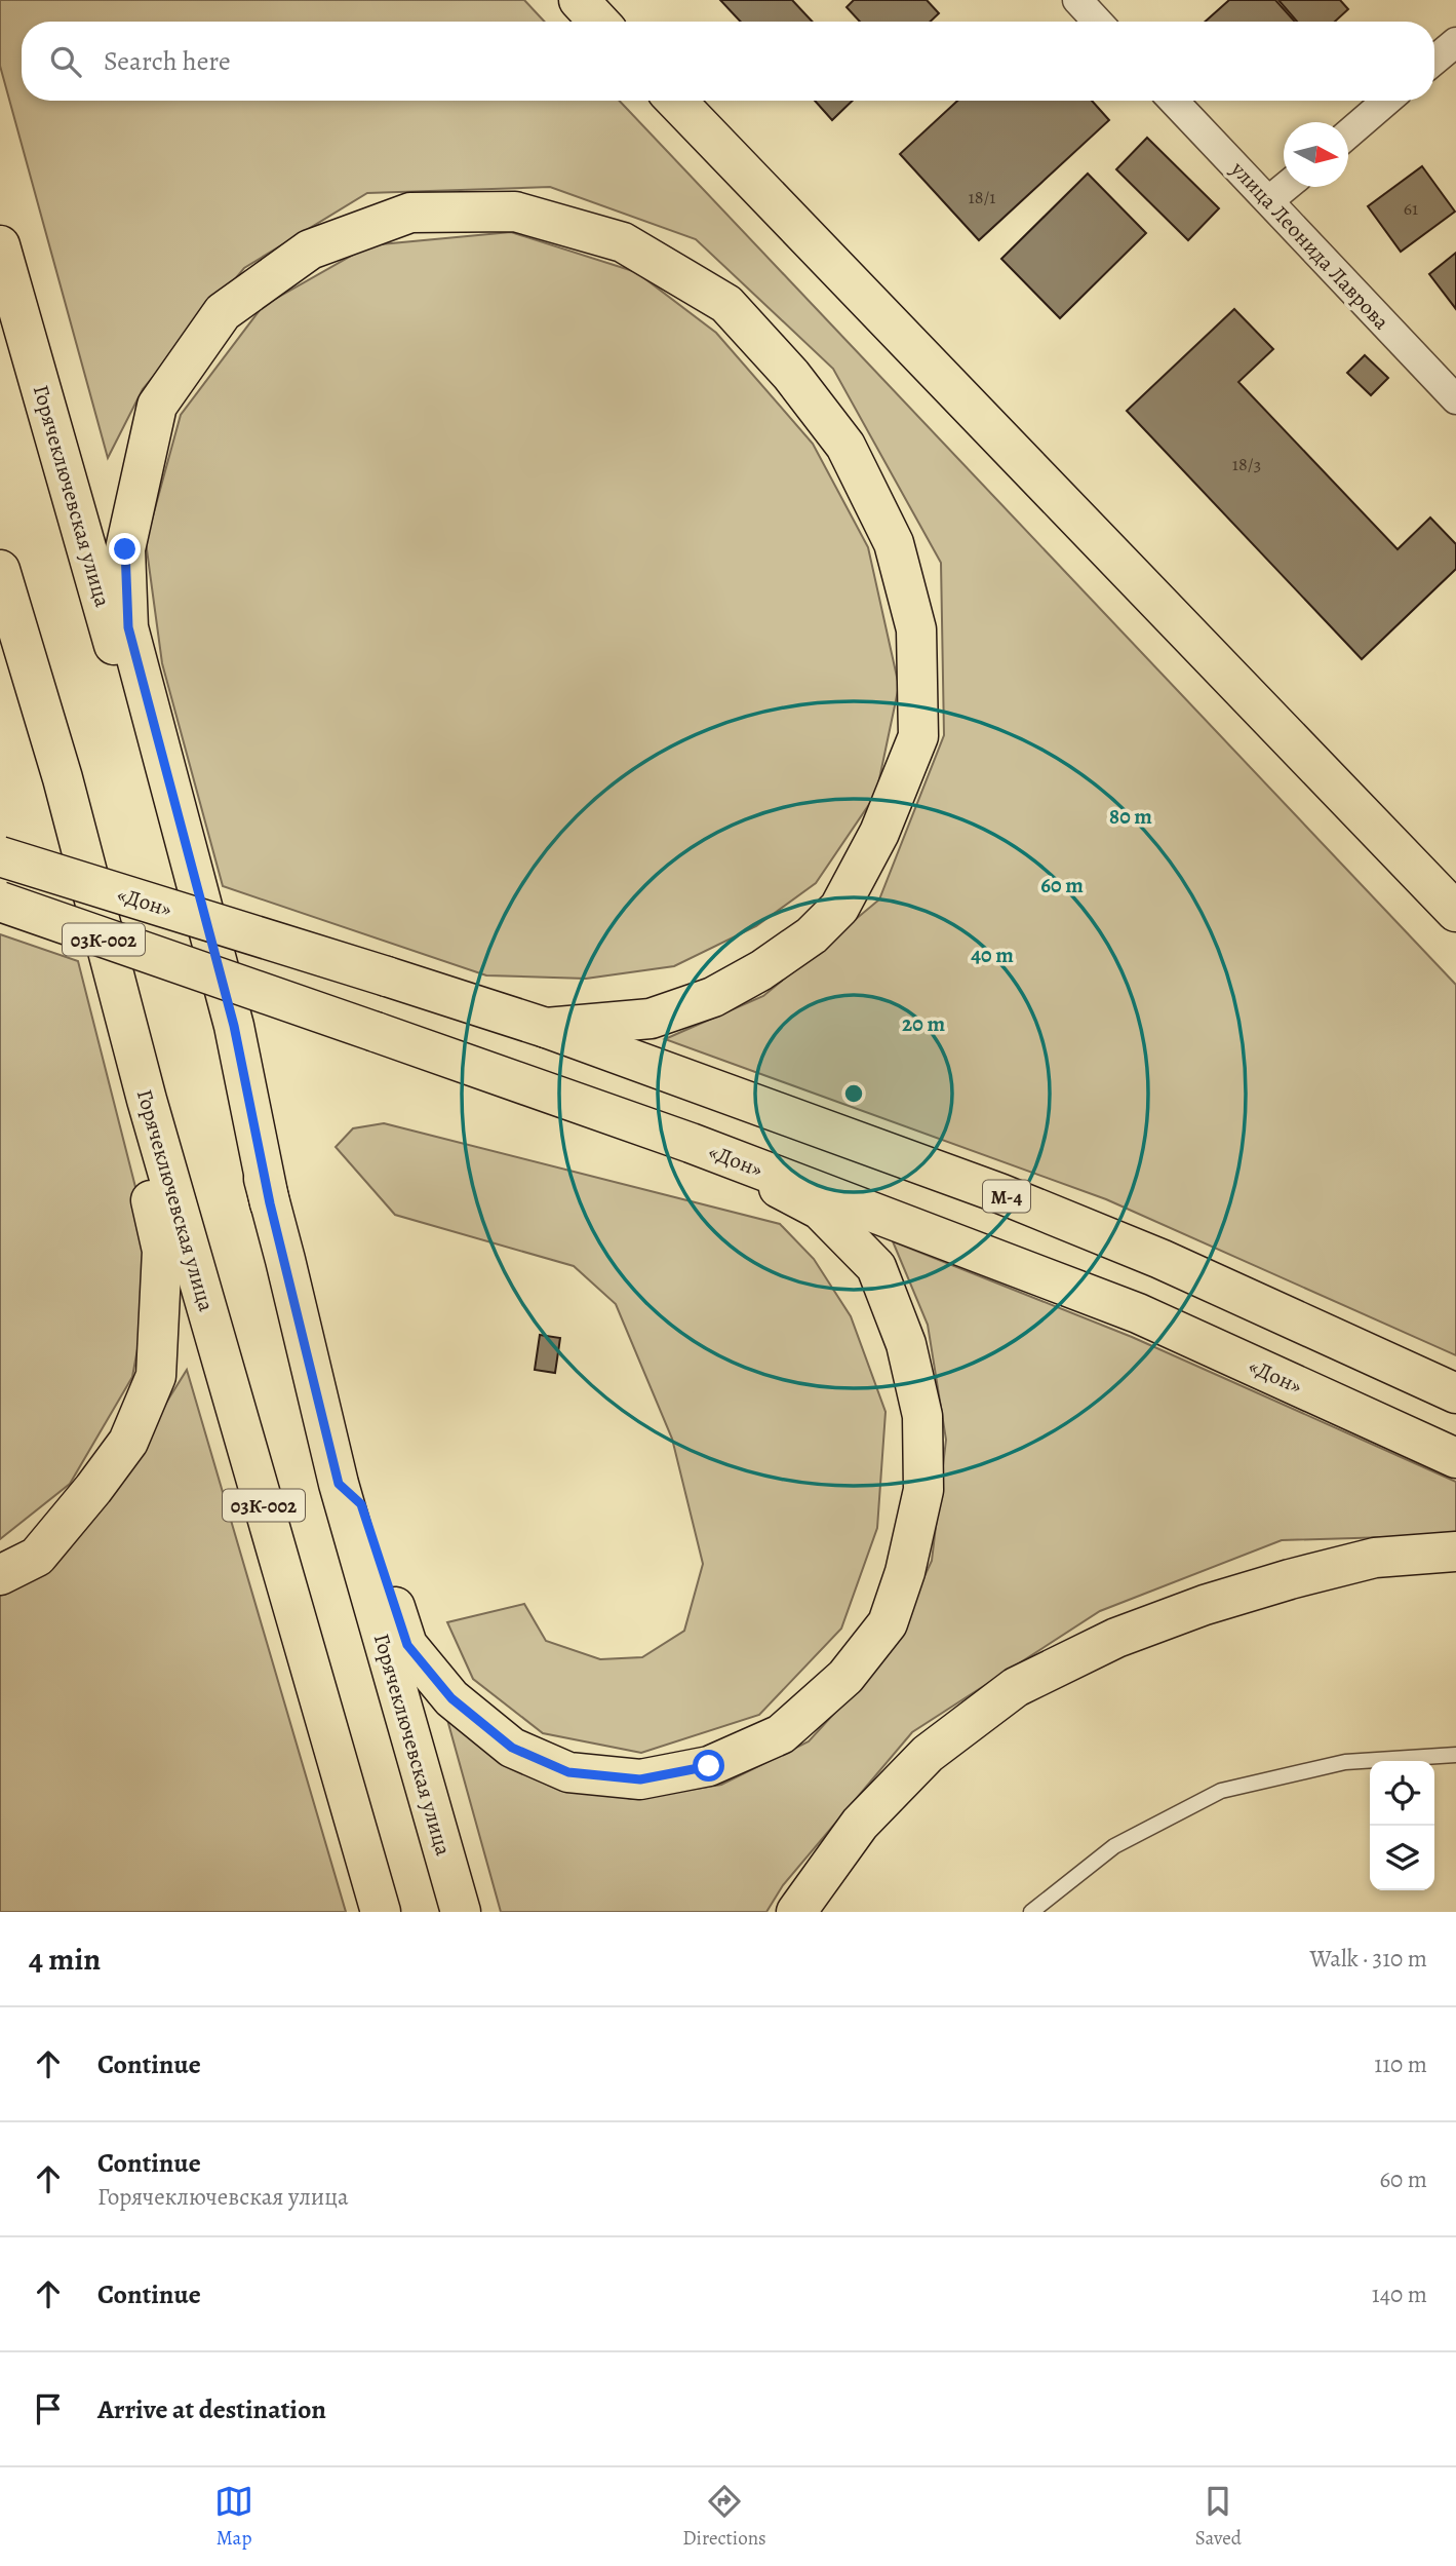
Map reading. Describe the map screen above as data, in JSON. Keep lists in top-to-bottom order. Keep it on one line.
{"streets":{"main road":["Горячеключевская улица","«Дон»","03К-002","М-4"],"street":["улица Леонида Лаврова"]},"house_numbers":["18/1","61","18/3"],"north":"right","page":{"search":"Search here","heading":["4 min","Walk · 310 m"],"list":[["Continue","110 m"],["Continue","Горячеключевская улица","60 m"],["Continue","140 m"],"Arrive at destination"],"nav":["Map","Directions","Saved"]},"rings":["80 m","60 m","40 m","20 m"]}
